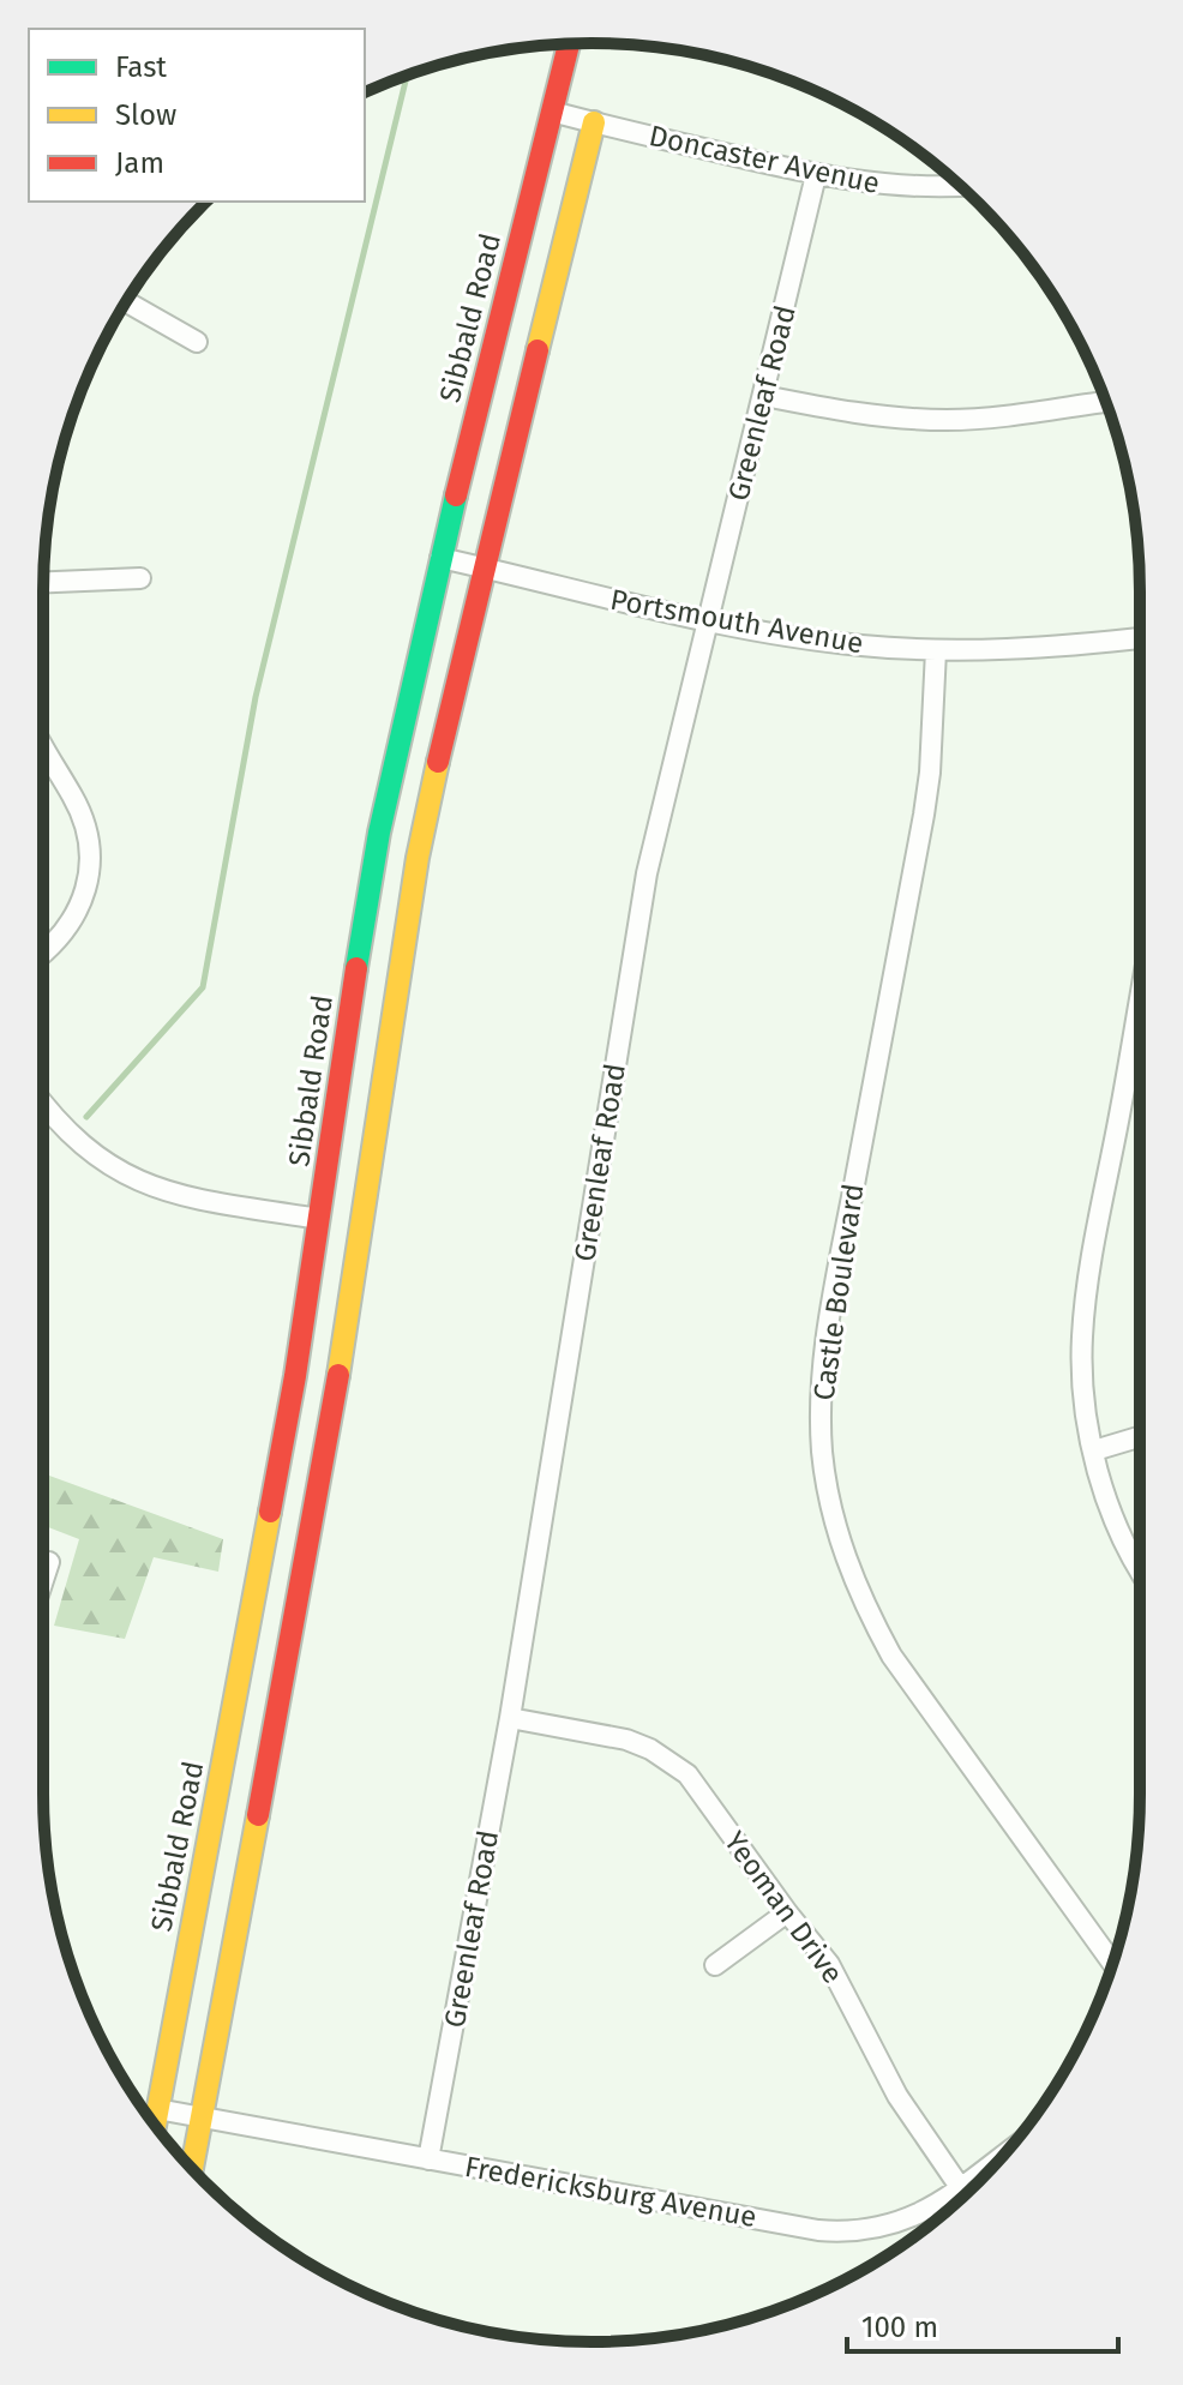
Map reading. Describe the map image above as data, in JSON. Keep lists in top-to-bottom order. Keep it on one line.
{"streets":{"street":["Doncaster Avenue","Sibbald Road","Greenleaf Road","Portsmouth Avenue","Castle Boulevard","Yeoman Drive","Fredericksburg Avenue"]},"crossings":[["Doncaster Avenue","Sibbald Road"],["Doncaster Avenue","Greenleaf Road"],["Sibbald Road","Portsmouth Avenue"],["Sibbald Road","Fredericksburg Avenue"],["Greenleaf Road","Portsmouth Avenue"],["Greenleaf Road","Yeoman Drive"],["Greenleaf Road","Fredericksburg Avenue"],["Portsmouth Avenue","Castle Boulevard"]],"legend":["Fast","Slow","Jam"],"scale_bar":"100 m"}
